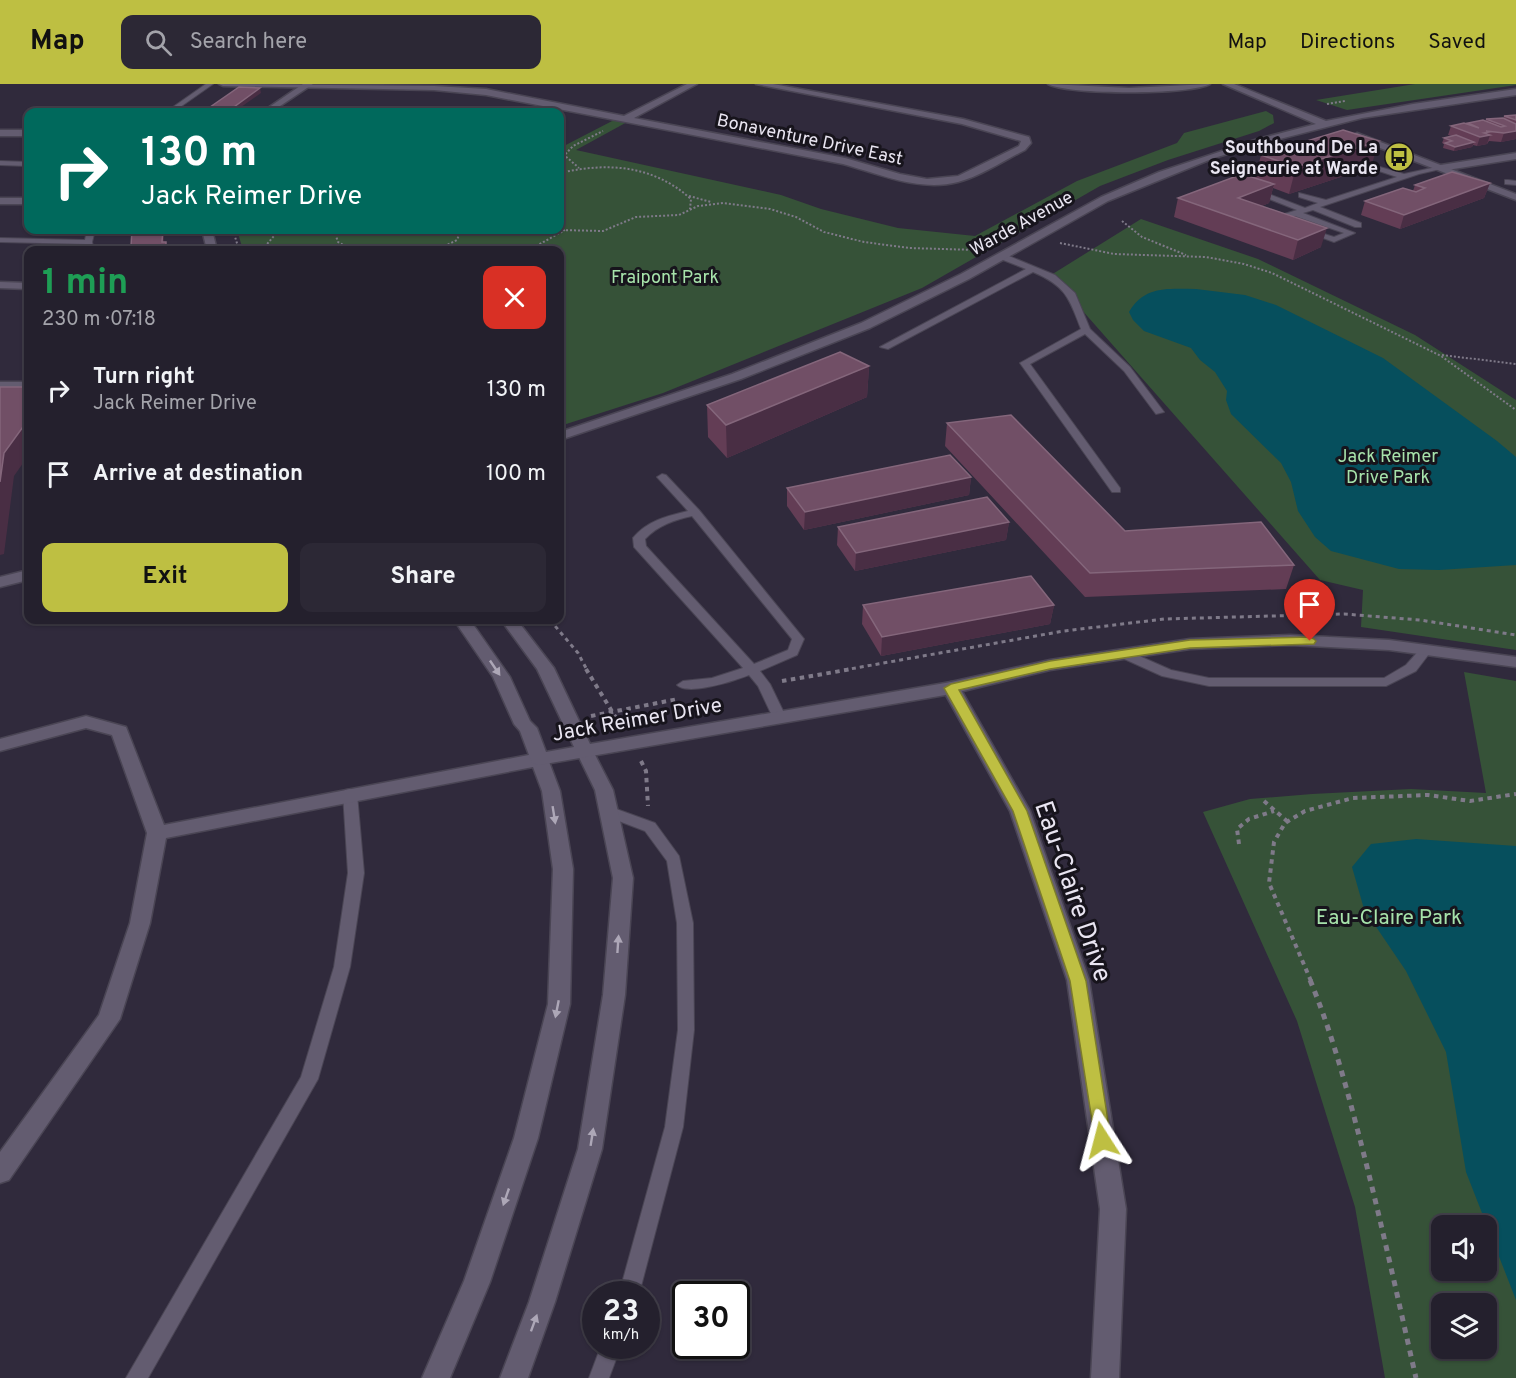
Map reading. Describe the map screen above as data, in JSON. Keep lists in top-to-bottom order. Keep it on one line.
{"streets":{"street":["Bonaventure Drive East","Warde Avenue","Jack Reimer Drive","Eau-Claire Drive"]},"crossings":[["Jack Reimer Drive","Eau-Claire Drive"]],"parks":["Fraipont Park","Jack Reimer Drive Park","Eau-Claire Park"],"places":{"bus stop":["Southbound De La Seigneurie at Warde"]},"page":{"header":"Map","search":"Search here","nav":["Map","Directions","Saved"],"turn":["130 m","Jack Reimer Drive"],"heading":["1 min","230 m · 07:18"],"list":[{"name":"Turn right","note":"Jack Reimer Drive","value":"130 m"},{"name":"Arrive at destination","value":"100 m"}],"buttons":["Exit","Share"],"speed":"23 km/h","limit":"30"}}
